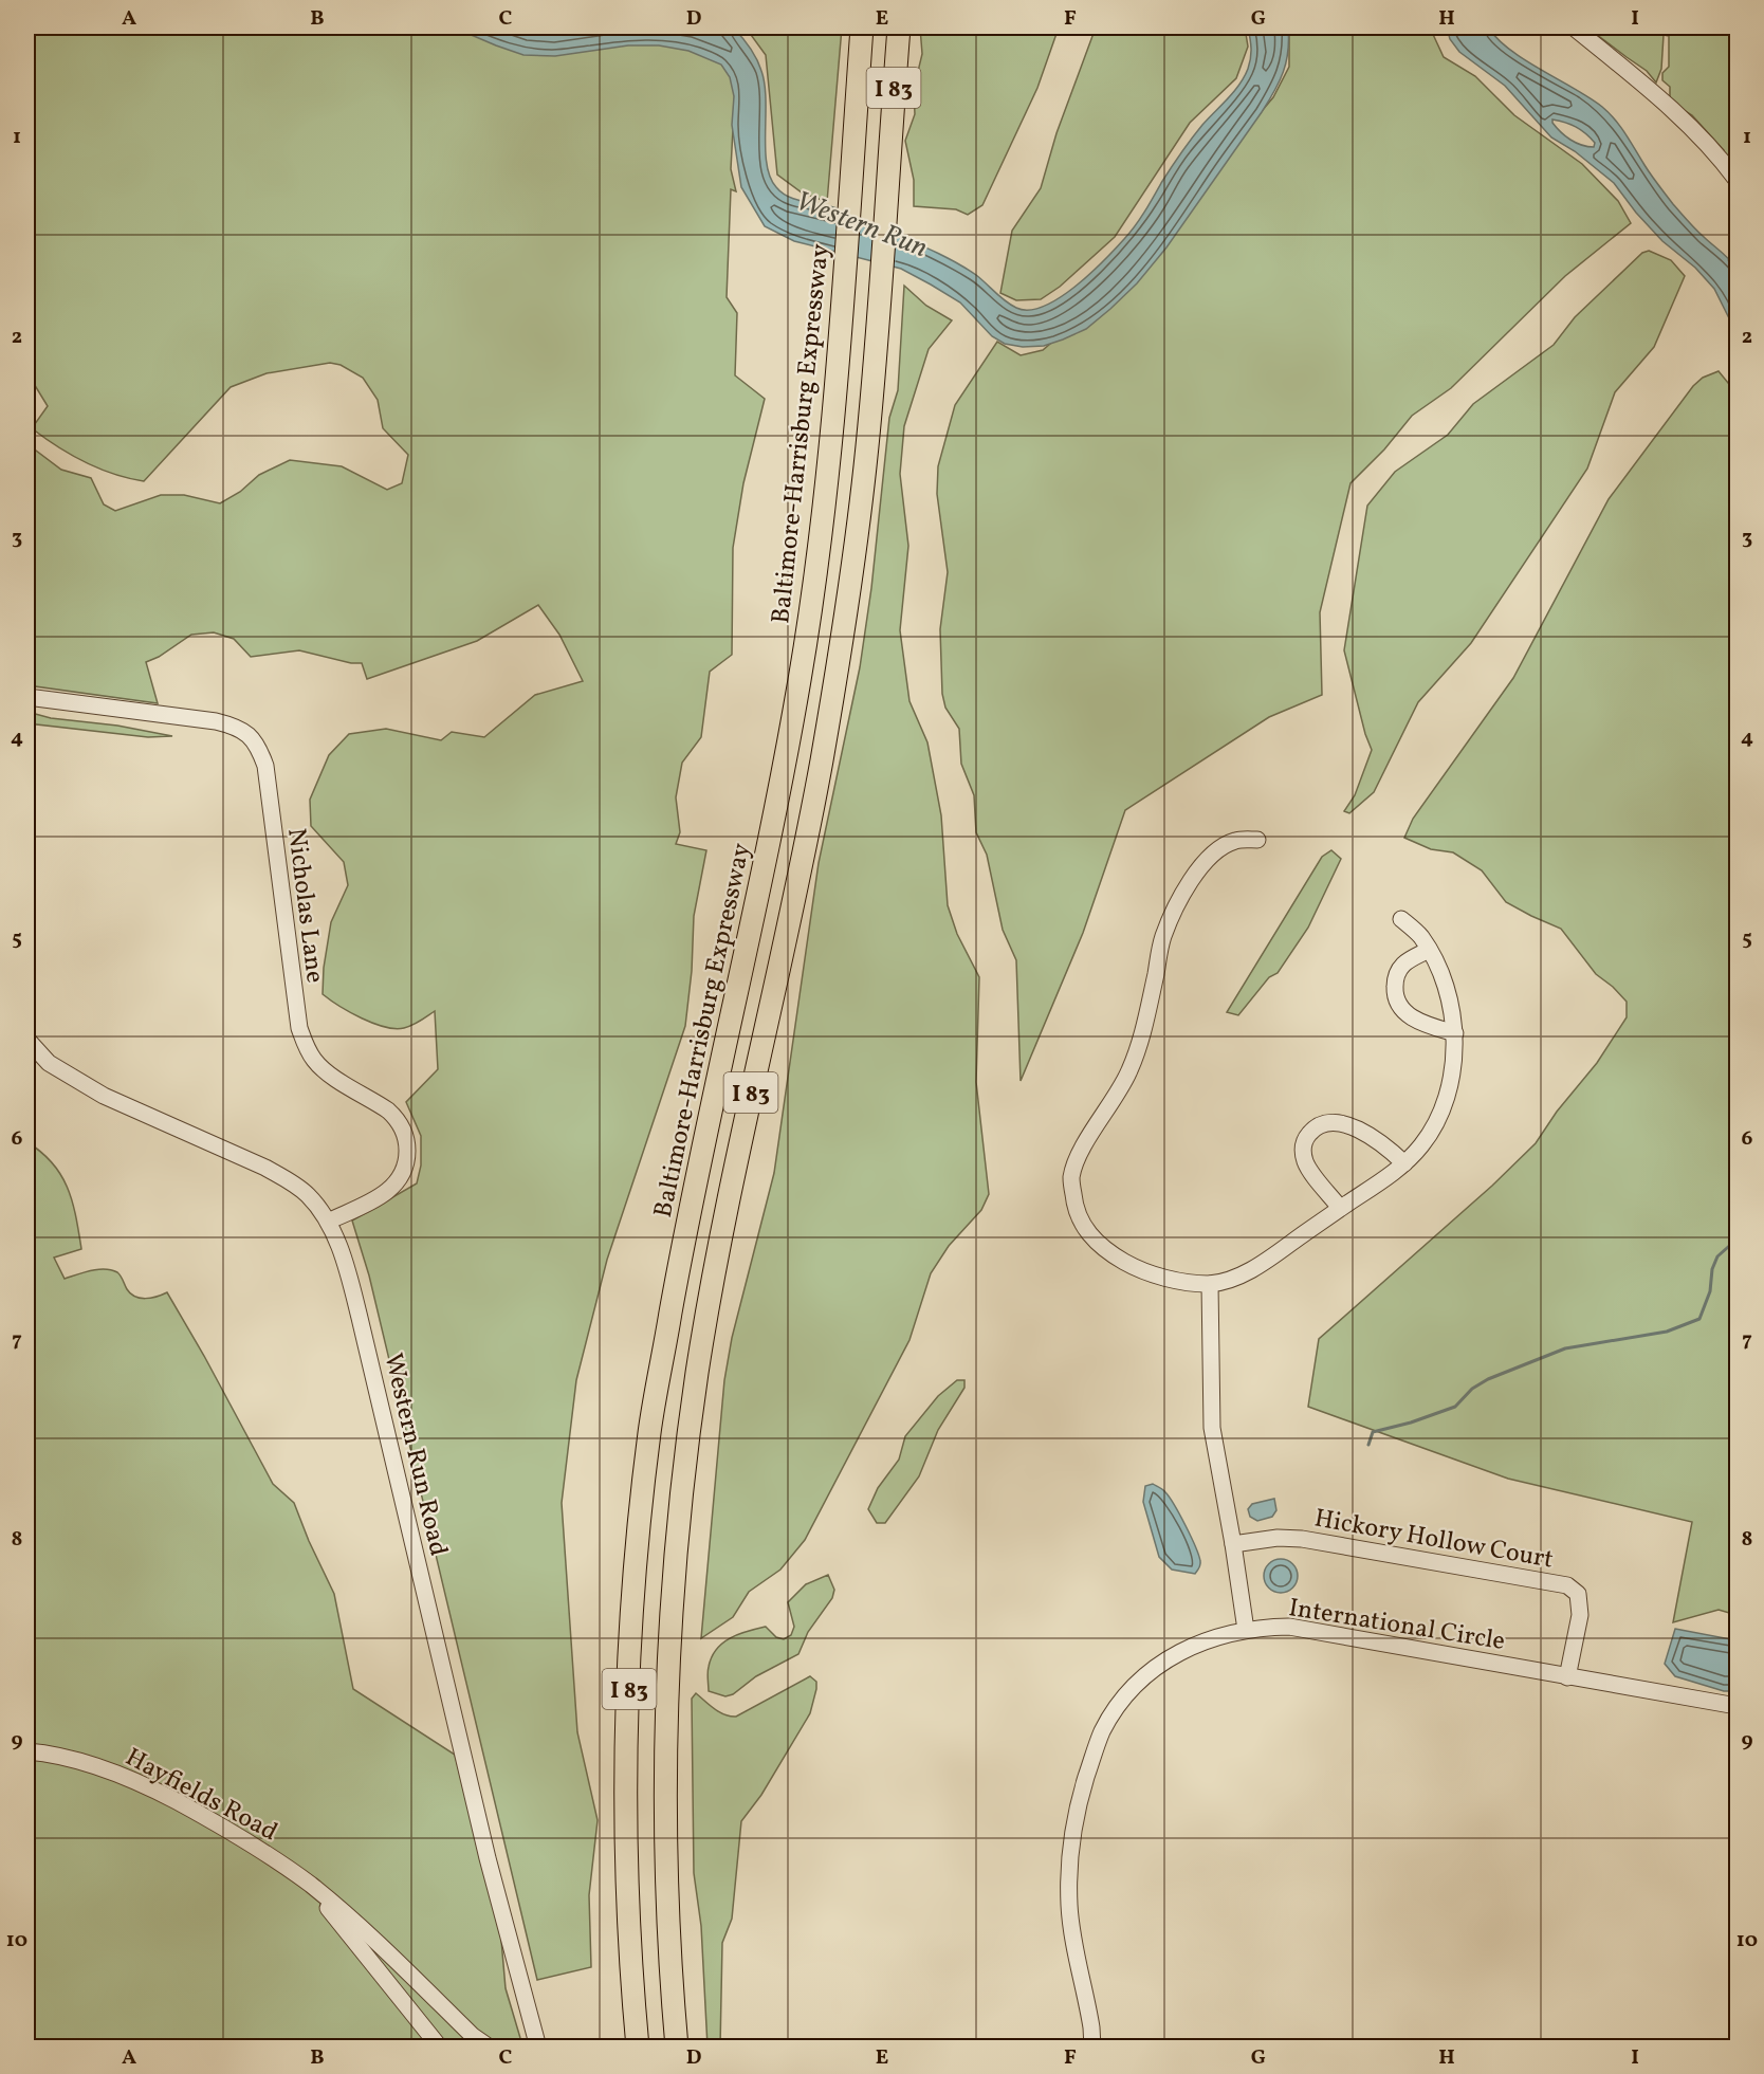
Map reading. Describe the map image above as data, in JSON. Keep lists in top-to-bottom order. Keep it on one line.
{"streets":{"highway":["I 83","Baltimore-Harrisburg Expressway"],"street":["Nicholas Lane","Western Run Road","Hickory Hollow Court","International Circle","Hayfields Road"]},"crossings":[["Nicholas Lane","Western Run Road"],["Hickory Hollow Court","International Circle"]],"water":["Western Run"],"grid":{"columns":["A","B","C","D","E","F","G","H","I"],"rows":["1","2","3","4","5","6","7","8","9","10"]}}
